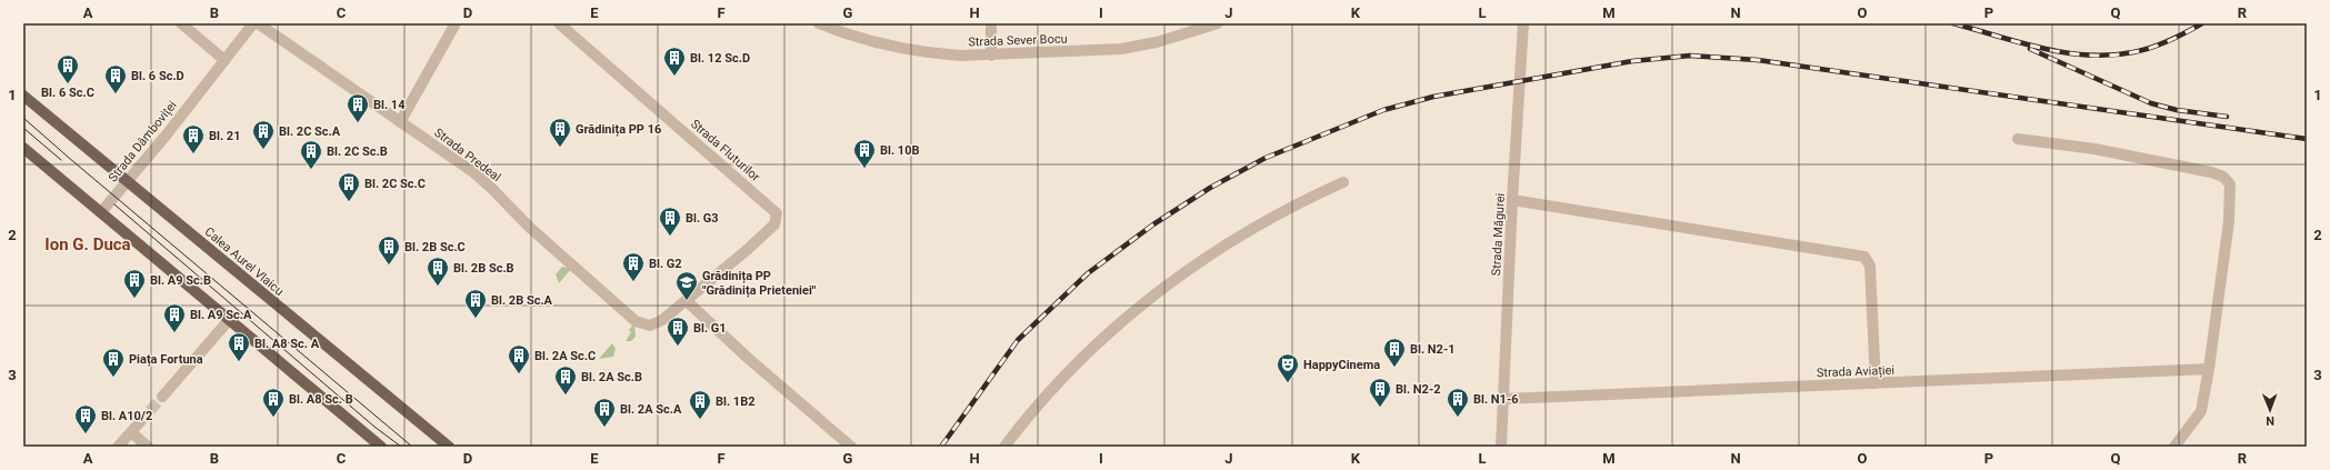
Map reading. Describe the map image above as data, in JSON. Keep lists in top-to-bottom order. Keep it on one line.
{"streets":{"main road":["Calea Aurel Vlaicu"],"street":["Strada Sever Bocu","Strada Dâmboviței","Strada Fluturilor","Strada Predeal","Strada Măgurei","Strada Aviației"]},"crossings":[["Strada Dâmboviței","Calea Aurel Vlaicu"],["Strada Fluturilor","Strada Predeal"],["Strada Măgurei","Strada Aviației"]],"districts":["Ion G. Duca"],"places":{"building":["Bl. 12 Sc.D","Bl. 6 Sc.C","Bl. 6 Sc.D","Bl. 14","Grădinița PP 16","Bl. 2C Sc.A","Bl. 21","Bl. 10B","Bl. 2C Sc.B","Bl. 2C Sc.C","Bl. G3","Bl. 2B Sc.C","Bl. G2","Bl. 2B Sc.B","Bl. A9 Sc.B","Bl. 2B Sc.A","Bl. A9 Sc.A","Bl. G1","Bl. A8 Sc. A","Bl. N2-1","Bl. 2A Sc.C","Piața Fortuna","Bl. 2A Sc.B","Bl. N2-2","Bl. A8 Sc. B","Bl. N1-6","Bl. 1B2","Bl. 2A Sc.A","Bl. A10/2"],"school or university":["Grădinița PP \"Grădinița Prieteniei\""],"theatre":["HappyCinema"]},"north":"bottom","grid":{"columns":["A","B","C","D","E","F","G","H","I","J","K","L","M","N","O","P","Q","R"],"rows":["1","2","3"]}}
